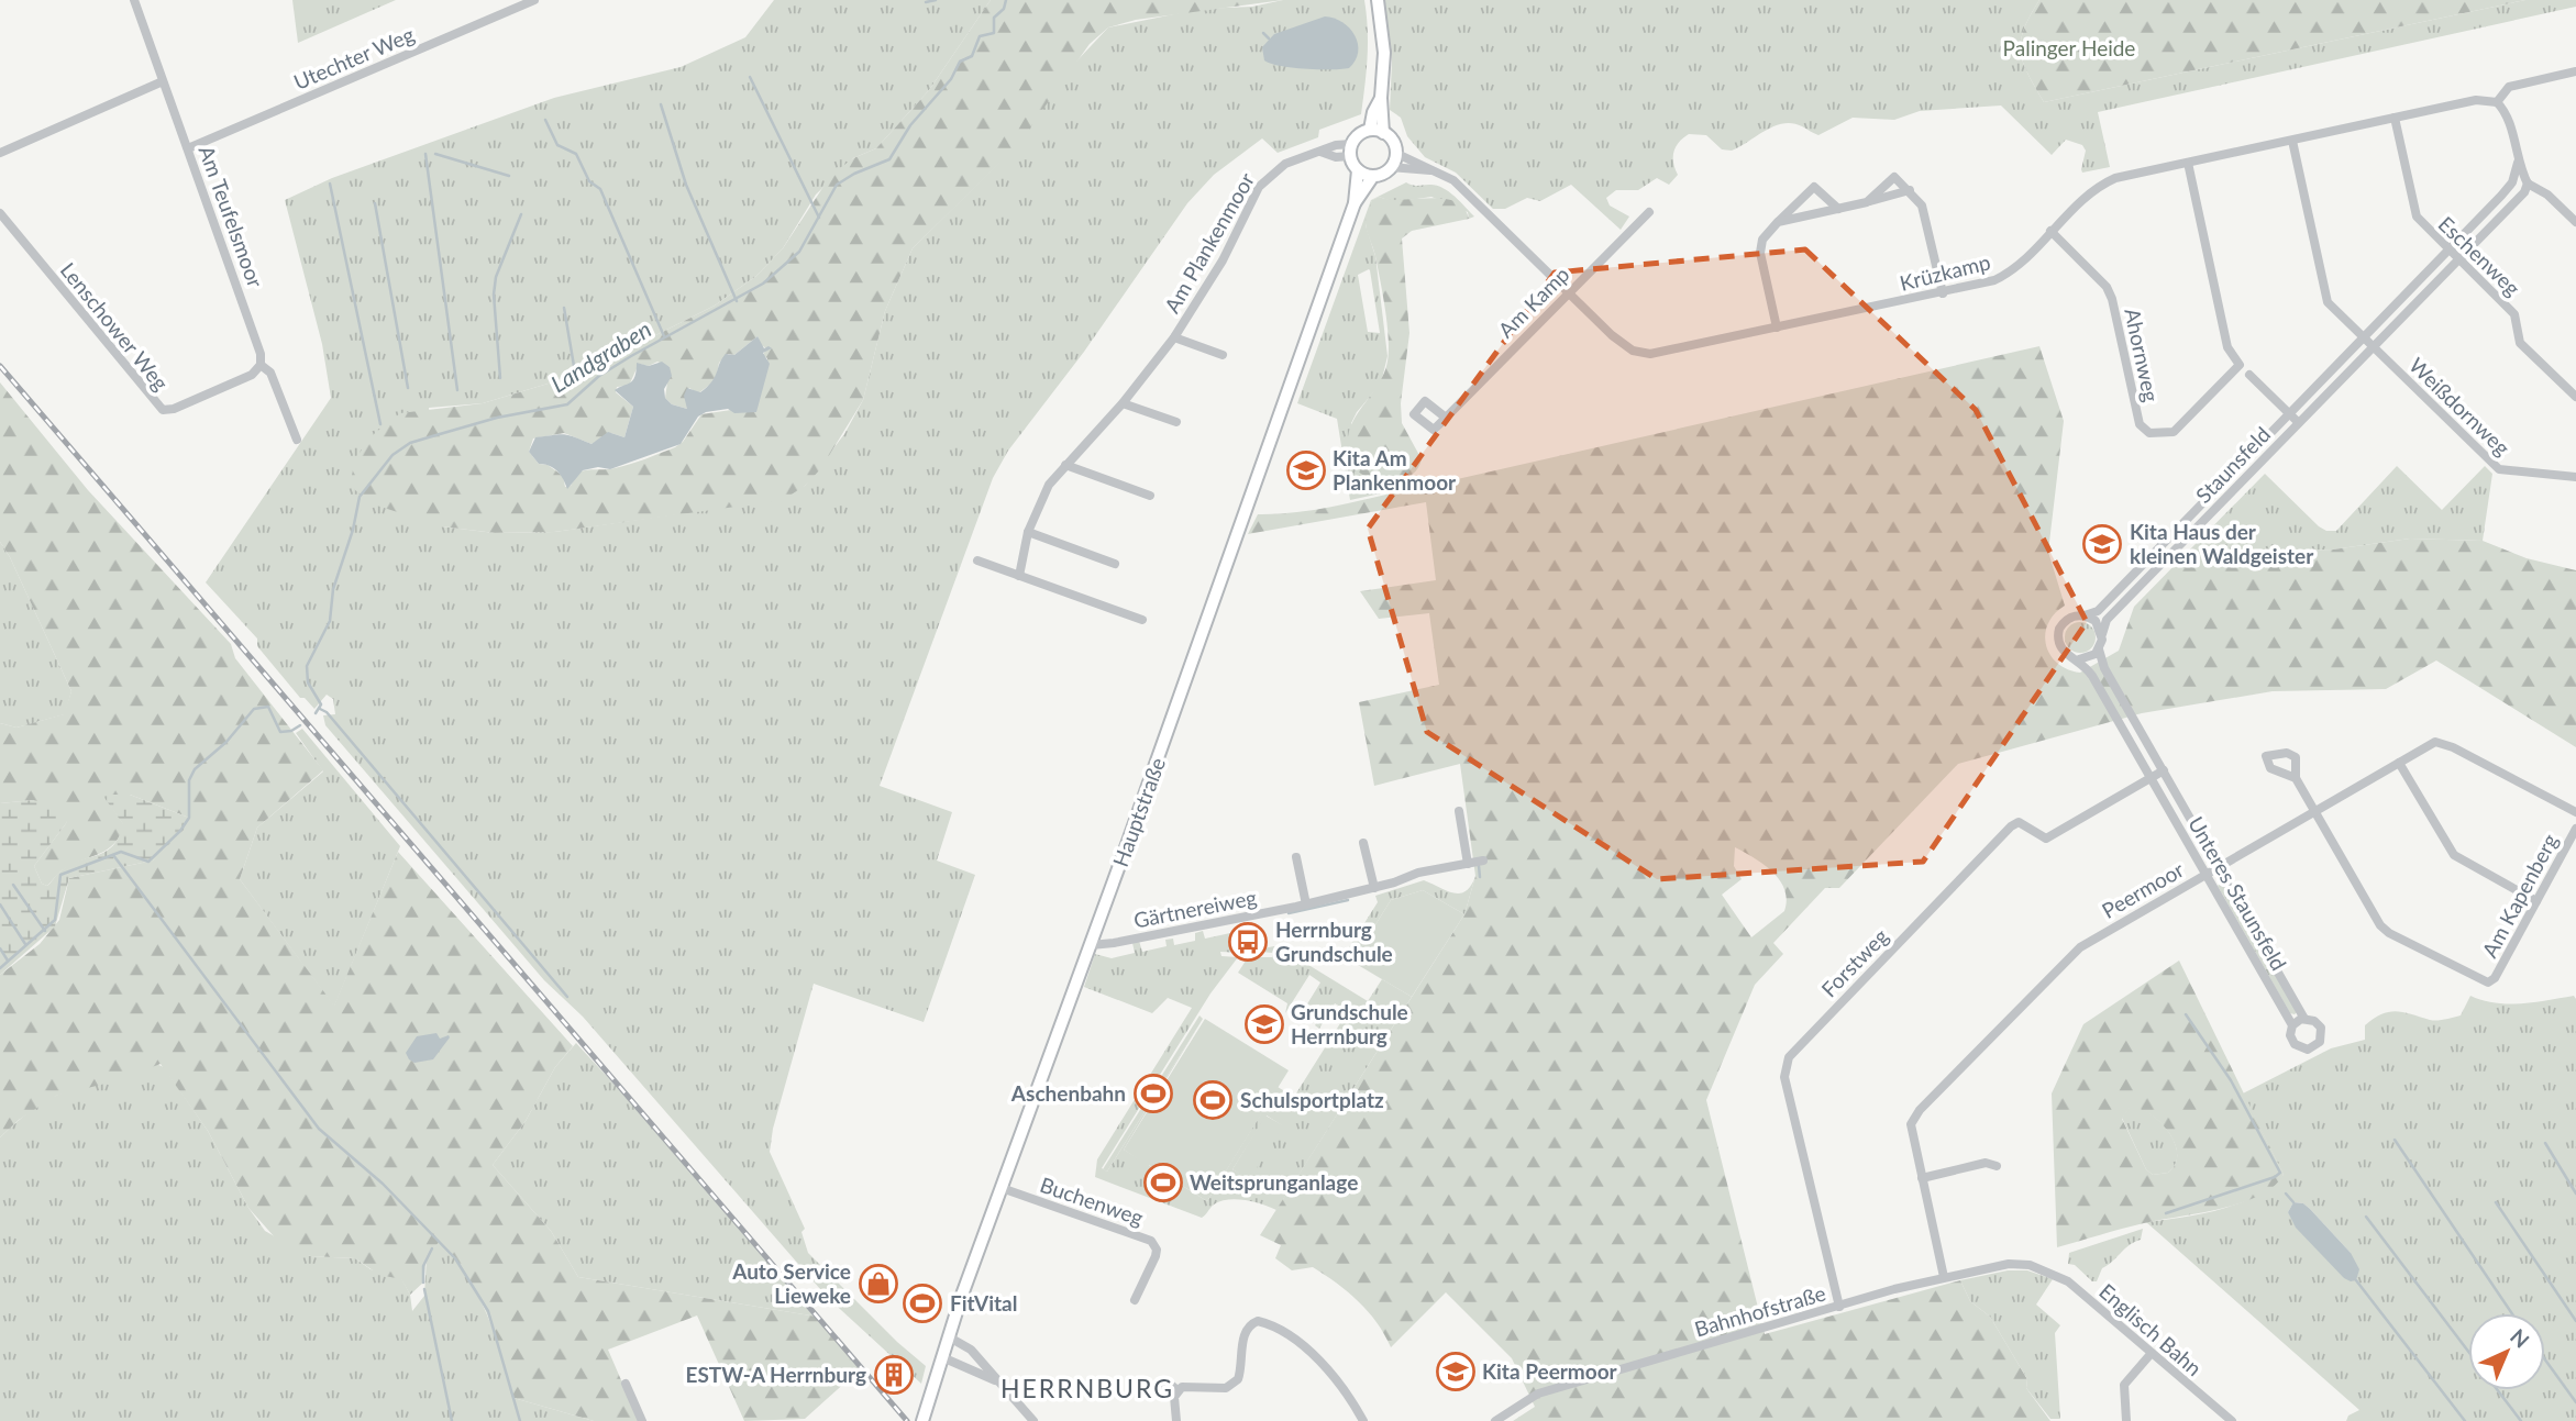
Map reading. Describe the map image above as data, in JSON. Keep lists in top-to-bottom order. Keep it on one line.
{"streets":{"main road":["Hauptstraße"],"street":["Utechter Weg","Am Teufelsmoor","Am Plankenmoor","Eschenweg","Krüzkamp","Am Kamp","Lenschower Weg","Ahornweg","Weißdornweg","Staunsfeld","Peermoor","Unteres Staunsfeld","Am Kapenberg","Gärtnereiweg","Forstweg","Buchenweg","Bahnhofstraße","Englisch Bahn"]},"crossings":[["Utechter Weg","Am Teufelsmoor"],["Am Teufelsmoor","Lenschower Weg"],["Am Plankenmoor","Krüzkamp"],["Am Plankenmoor","Hauptstraße"],["Eschenweg","Krüzkamp"],["Eschenweg","Staunsfeld"],["Krüzkamp","Am Kamp"],["Krüzkamp","Ahornweg"],["Krüzkamp","Hauptstraße"],["Weißdornweg","Staunsfeld"],["Staunsfeld","Unteres Staunsfeld"],["Hauptstraße","Gärtnereiweg"],["Hauptstraße","Buchenweg"],["Peermoor","Unteres Staunsfeld"],["Peermoor","Am Kapenberg"],["Peermoor","Bahnhofstraße"],["Unteres Staunsfeld","Forstweg"],["Forstweg","Bahnhofstraße"],["Bahnhofstraße","Englisch Bahn"]],"districts":["HERRNBURG"],"water":["Landgraben"],"parks":["Palinger Heide"],"places":{"school or university":["Kita Am Plankenmoor","Kita Haus der kleinen Waldgeister","Grundschule Herrnburg","Kita Peermoor"],"bus stop":["Herrnburg Grundschule"],"sports":["Aschenbahn","Schulsportplatz","Weitsprunganlage","FitVital"],"shop":["Auto Service Lieweke"],"building":["ESTW-A Herrnburg"]},"north":"top right"}
